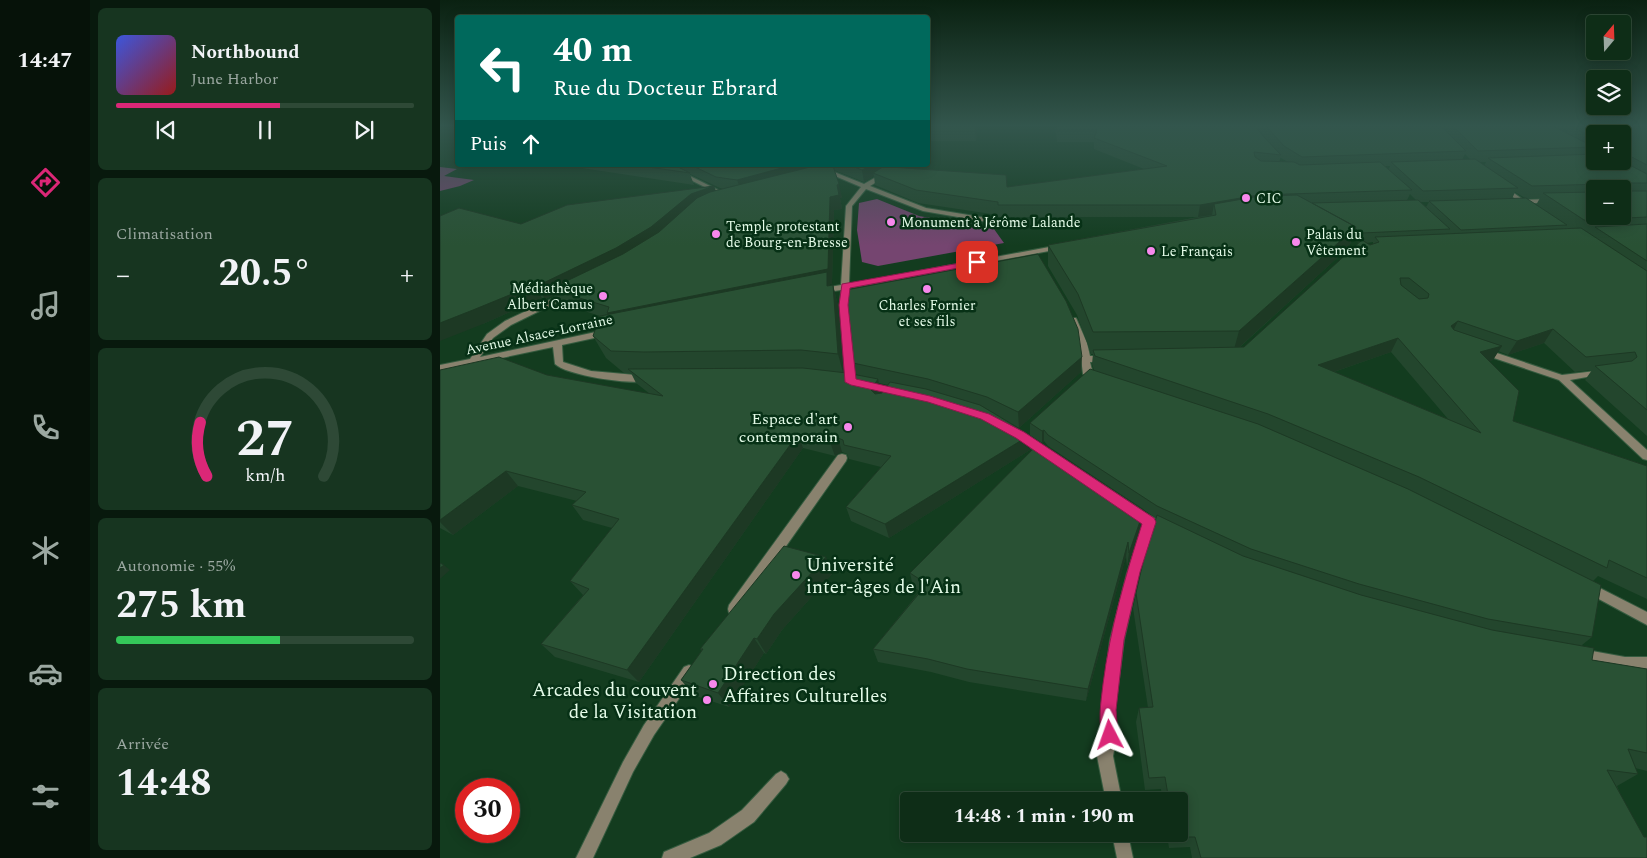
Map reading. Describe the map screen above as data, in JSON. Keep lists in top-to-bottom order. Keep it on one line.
{"streets":{"street":["Avenue Alsace-Lorraine"]},"places":["CIC","Monument à Jérôme Lalande","Temple protestant de Bourg-en-Bresse","Palais du Vêtement","Le Français","Charles Fornier et ses fils","Médiathèque Albert Camus","Espace d'art contemporain","Université inter-âges de l'Ain","Direction des Affaires Culturelles","Arcades du couvent de la Visitation"],"north":"top","page":{"tabs":"14:47","map_buttons":["+","−"],"turn":["40 m","Rue du Docteur Ebrard"],"song":["Northbound","June Harbor"],"then":"Puis","tile":["Climatisation",["Autonomie · 55%","275 km"],["Arrivée","14:48"]],"heat":["−","20.5°","+"],"limit":"30","trip":"14:48 · 1 min · 190 m","gauge":["27","km/h"]}}
